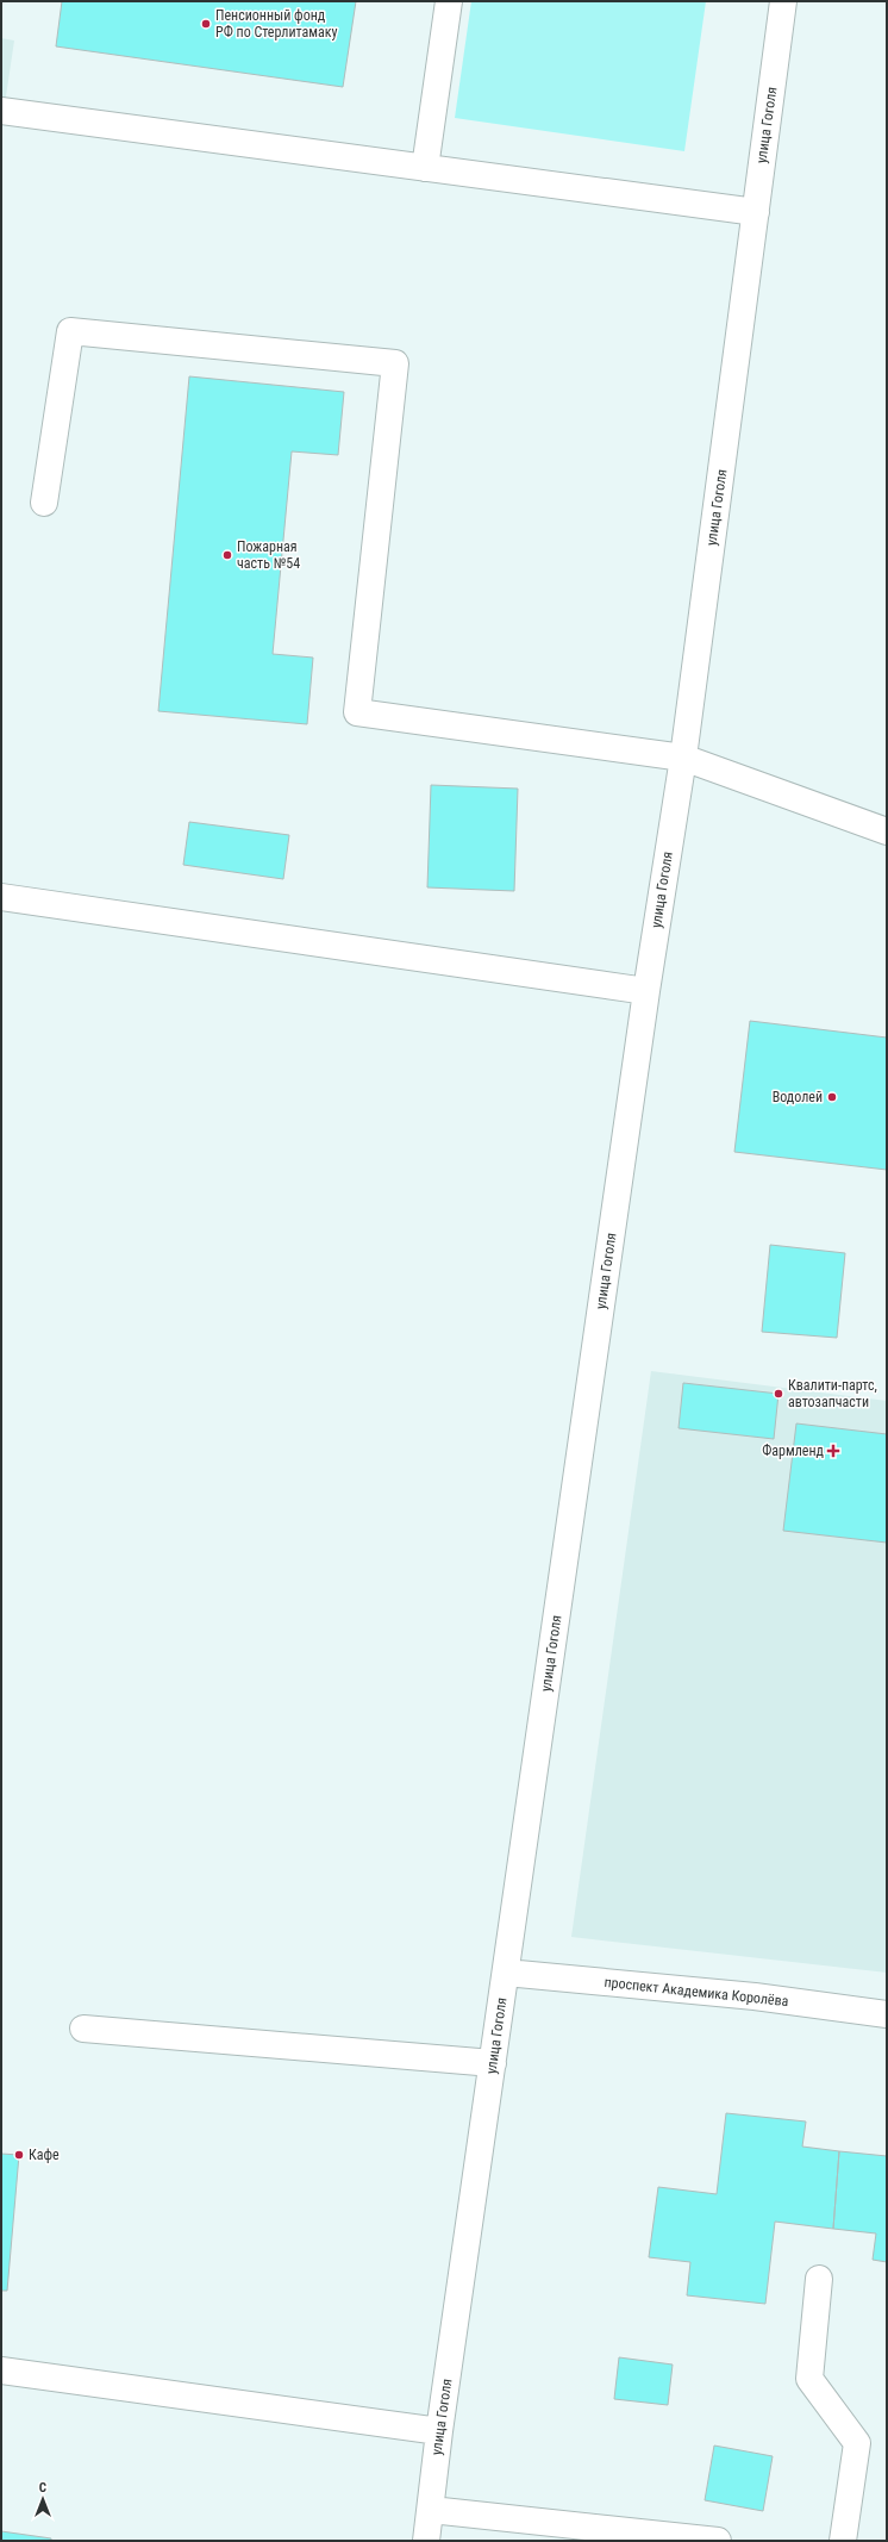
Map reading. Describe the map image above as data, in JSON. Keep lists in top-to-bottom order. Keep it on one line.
{"streets":{"street":["улица Гоголя","проспект Академика Королёва"]},"crossings":[["улица Гоголя","проспект Академика Королёва"]],"places":{"other":["Пенсионный фонд РФ по Стерлитамаку","Пожарная часть №54","Водолей","Квалити-партс, автозапчасти","Кафе"],"health":["Фармленд"]},"north":"top"}
